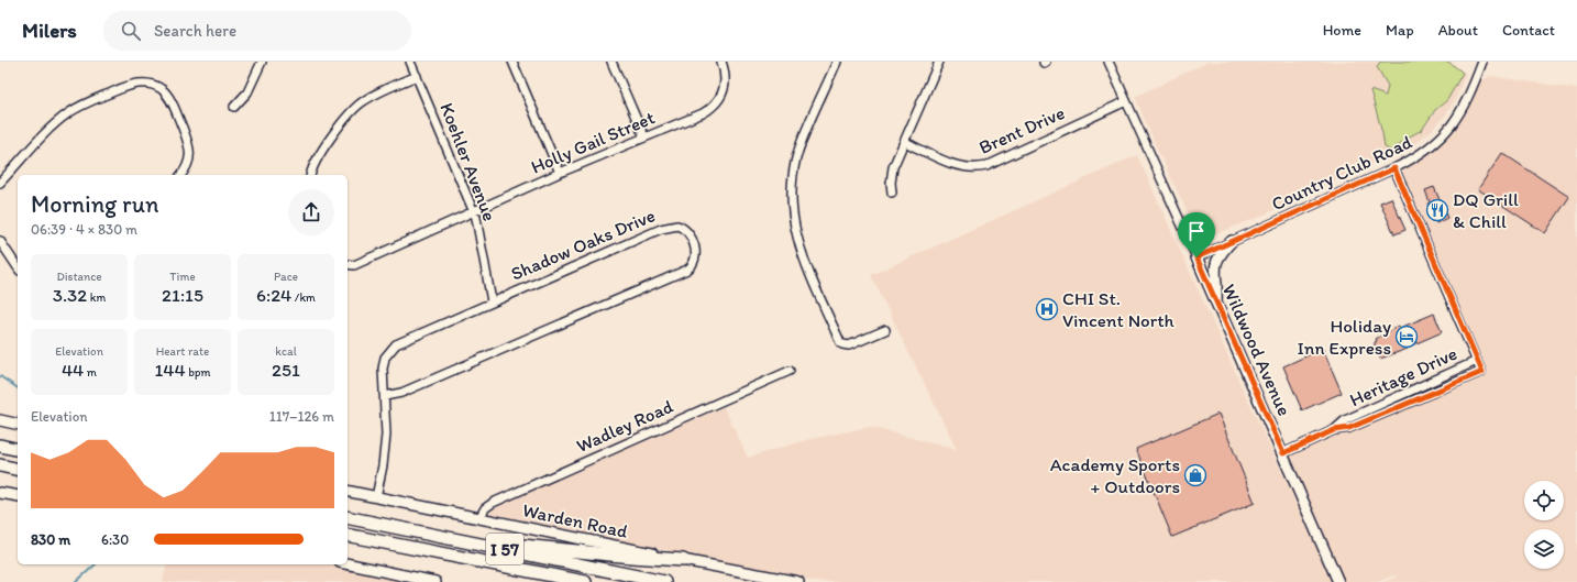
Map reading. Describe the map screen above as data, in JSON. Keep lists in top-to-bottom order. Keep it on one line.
{"streets":{"highway":["I 57"],"main road":["Wildwood Avenue","Warden Road"],"street":["Brent Drive","Holly Gail Street","Koehler Avenue","Country Club Road","Shadow Oaks Drive","Heritage Drive","Wadley Road"]},"crossings":[["Brent Drive","Wildwood Avenue"],["Holly Gail Street","Koehler Avenue"],["Koehler Avenue","Shadow Oaks Drive"],["Country Club Road","Wildwood Avenue"],["Shadow Oaks Drive","Warden Road"],["Wildwood Avenue","Heritage Drive"],["Wadley Road","Warden Road"]],"places":{"restaurant":["DQ Grill & Chill"],"hospital":["CHI St. Vincent North"],"hotel":["Holiday Inn Express"],"shop":["Academy Sports + Outdoors"]},"page":{"header":"Milers","search":"Search here","nav":["Home","Map","About","Contact"],"heading":["Morning run","06:39 · 4 × 830 m"],"stats":[["Distance","3.32 km"],["Time","21:15"],["Pace","6:24 /km"],["Elevation","44 m"],["Heart rate","144 bpm"],["kcal","251"]],"chart":["Elevation","117–126 m"],"list":[{"name":"830 m","note":"6:30"}]}}
